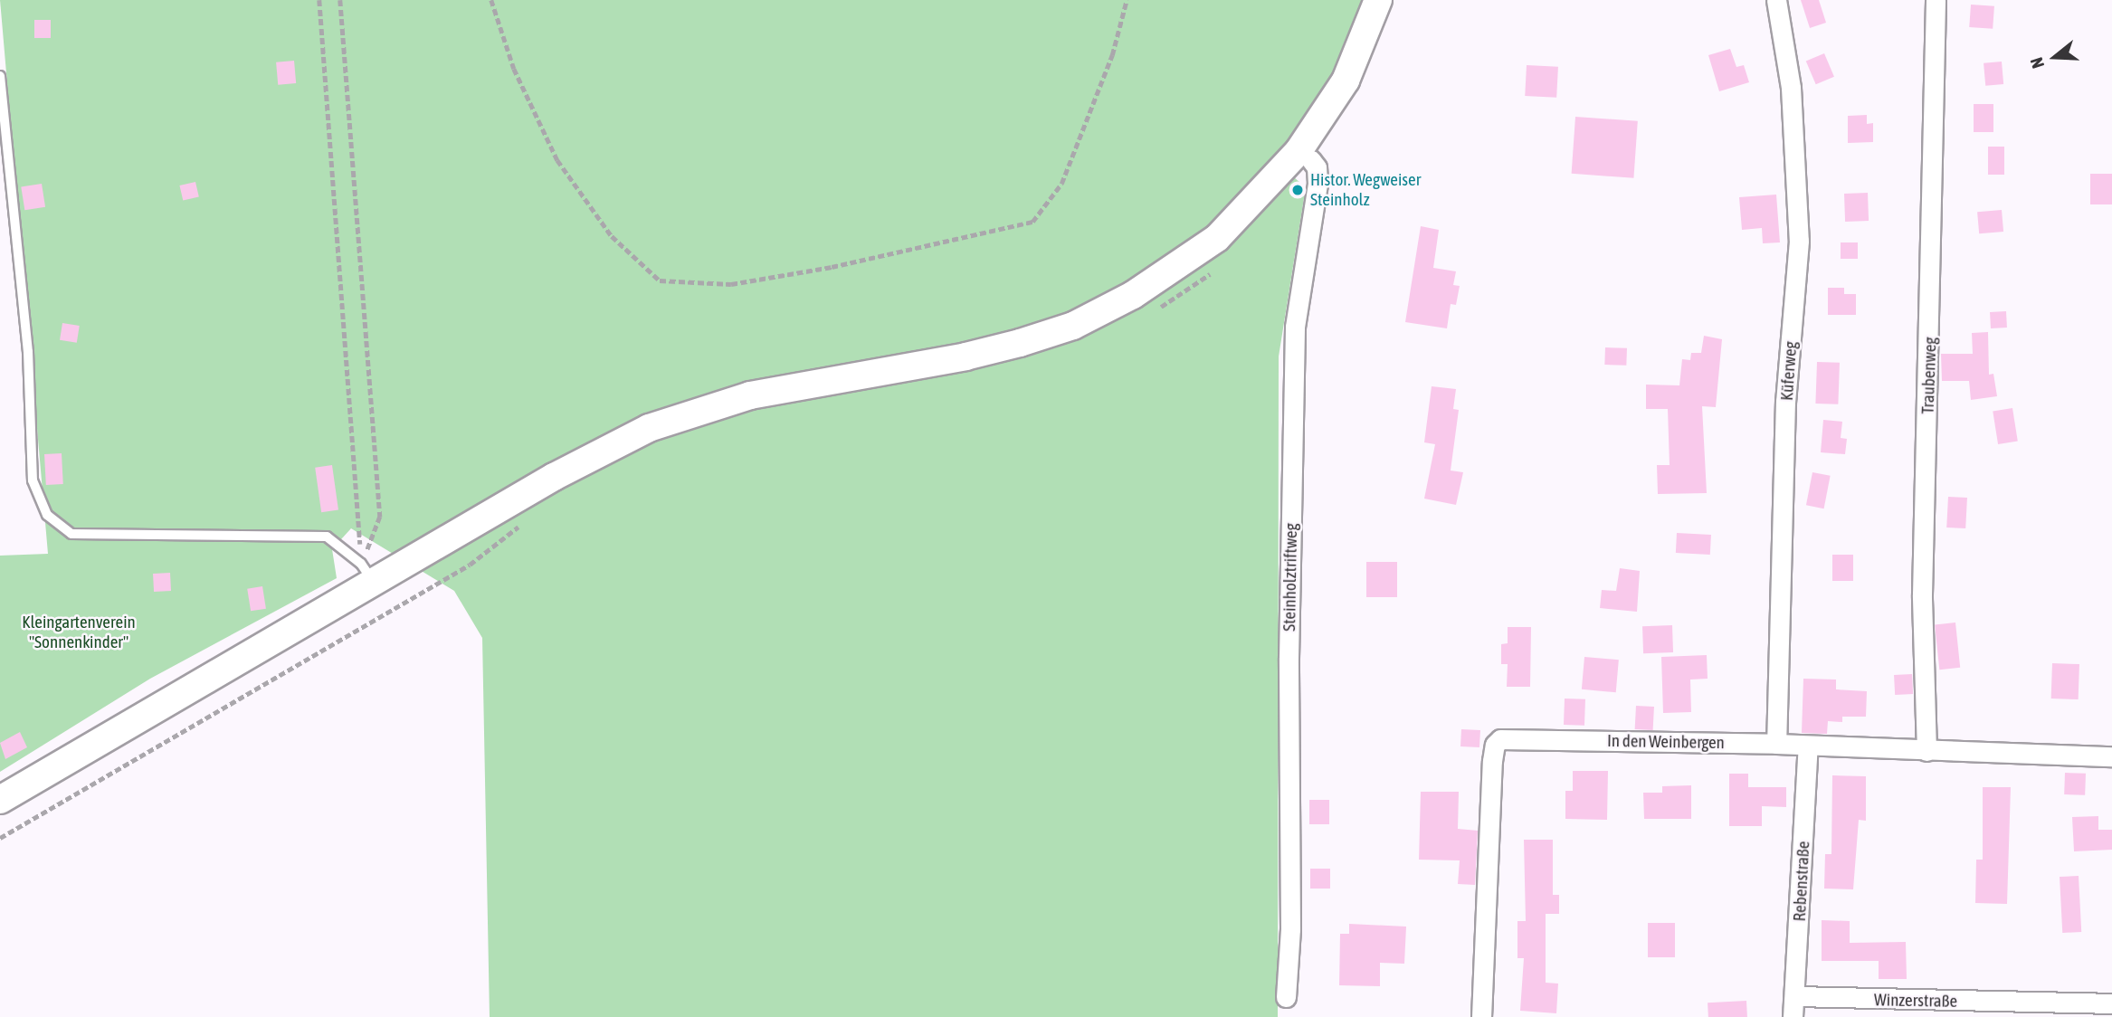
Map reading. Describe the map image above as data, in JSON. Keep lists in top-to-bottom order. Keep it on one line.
{"streets":{"street":["Küferweg","Traubenweg","Steinholztriftweg","In den Weinbergen","Rebenstraße","Winzerstraße"]},"crossings":[["Küferweg","In den Weinbergen"],["Traubenweg","In den Weinbergen"],["In den Weinbergen","Rebenstraße"],["Rebenstraße","Winzerstraße"]],"parks":["Kleingartenverein \"Sonnenkinder\""],"places":["Histor. Wegweiser Steinholz"],"north":"left"}
